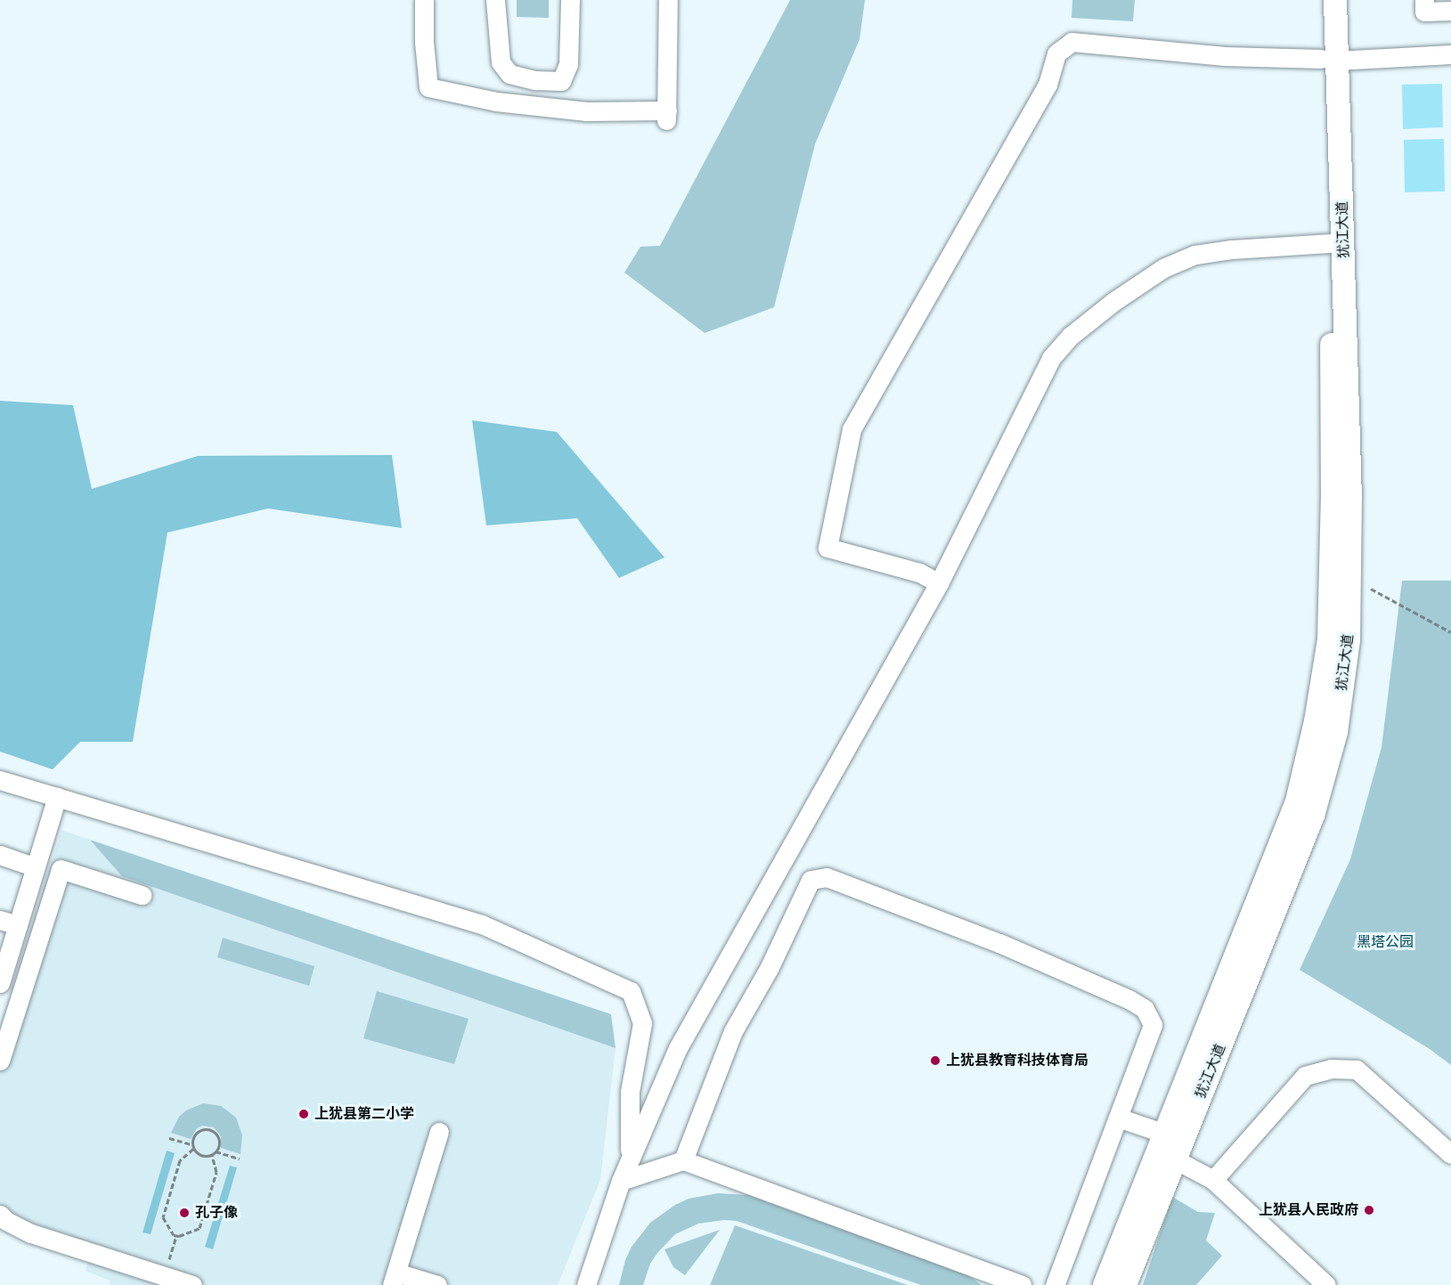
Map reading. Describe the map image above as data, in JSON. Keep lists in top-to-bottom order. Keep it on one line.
{"streets":{"main road":["犹江大道"]},"parks":["黑塔公园"],"places":["上犹县教育科技体育局","上犹县第二小学","上犹县人民政府","孔子像"]}
